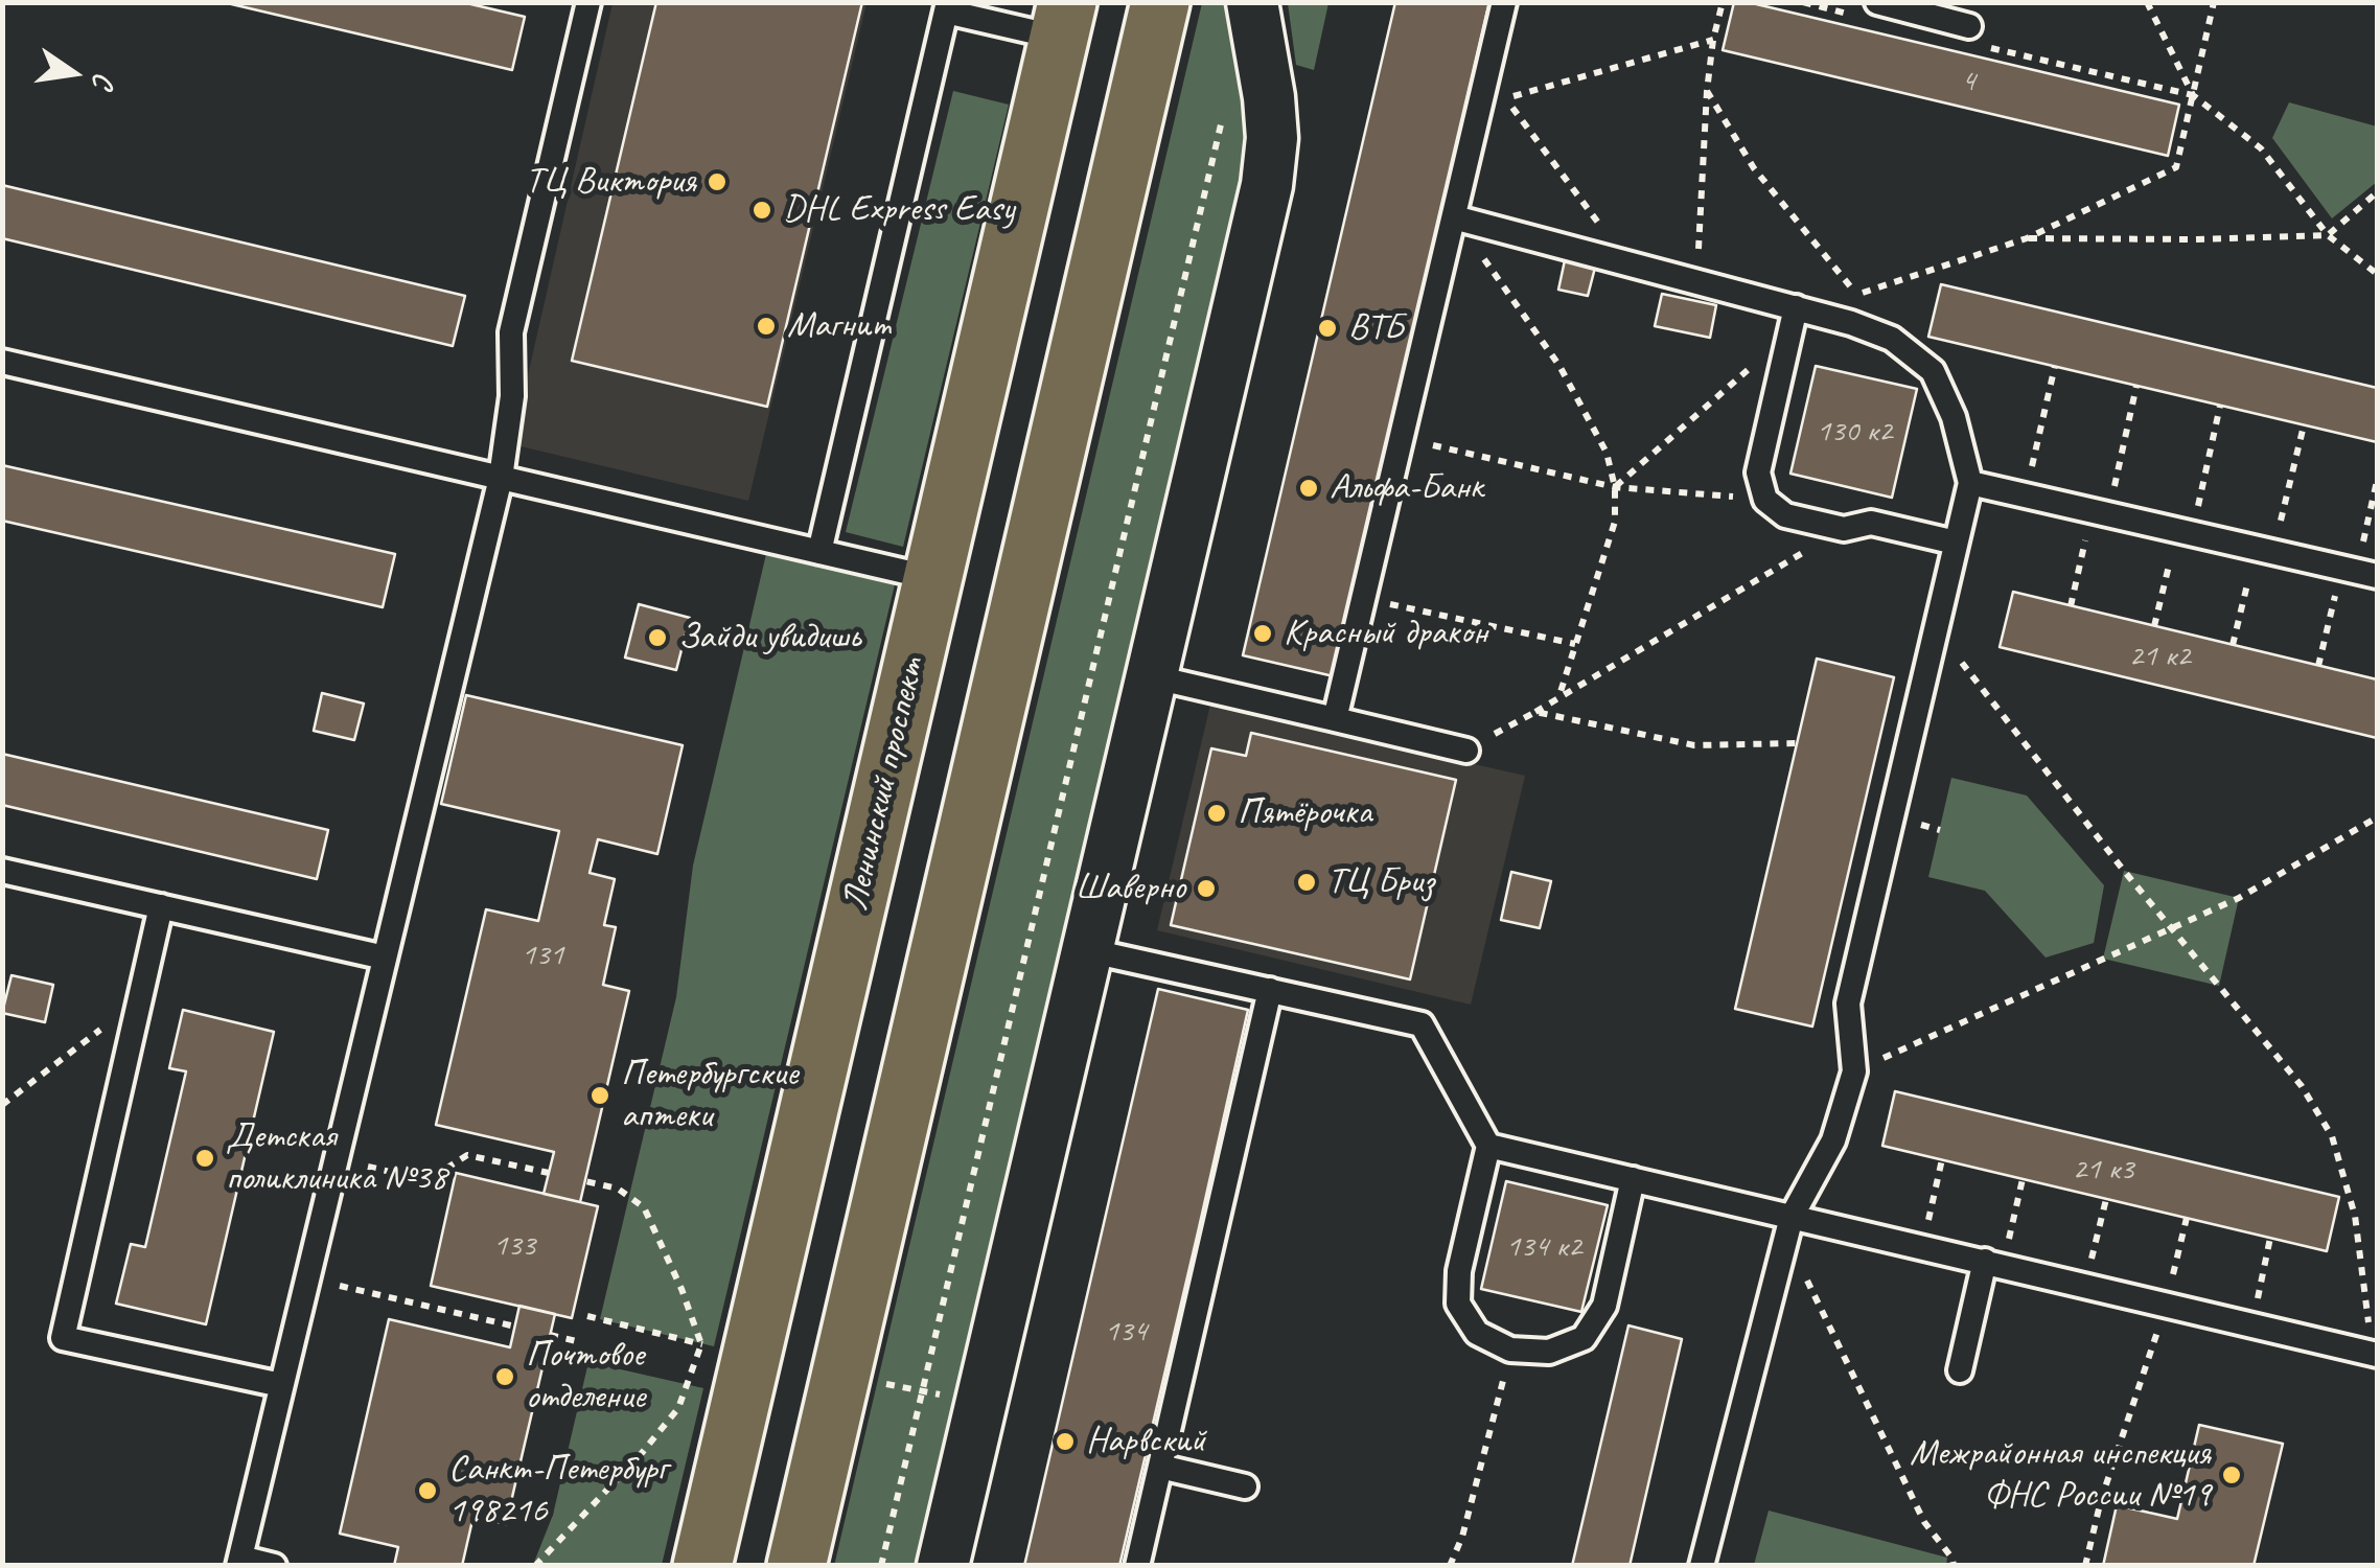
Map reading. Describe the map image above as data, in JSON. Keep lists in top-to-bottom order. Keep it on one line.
{"streets":{"main road":["Ленинский проспект"]},"places":["ТЦ Виктория","DHL Express Easy","Магнит","ВТБ","Альфа-Банк","Красный дракон","Зайди увидишь","Пятёрочка","ТЦ Бриз","Шаверно","Петербургские аптеки","Детская поликлиника №38","Почтовое отделение","Нарвский","Межрайонная инспекция ФНС России №19","Санкт-Петербург 198216"],"house_numbers":["4","130 к2","21 к2","131","21 к3","133","134 к2","134"],"north":"right"}
